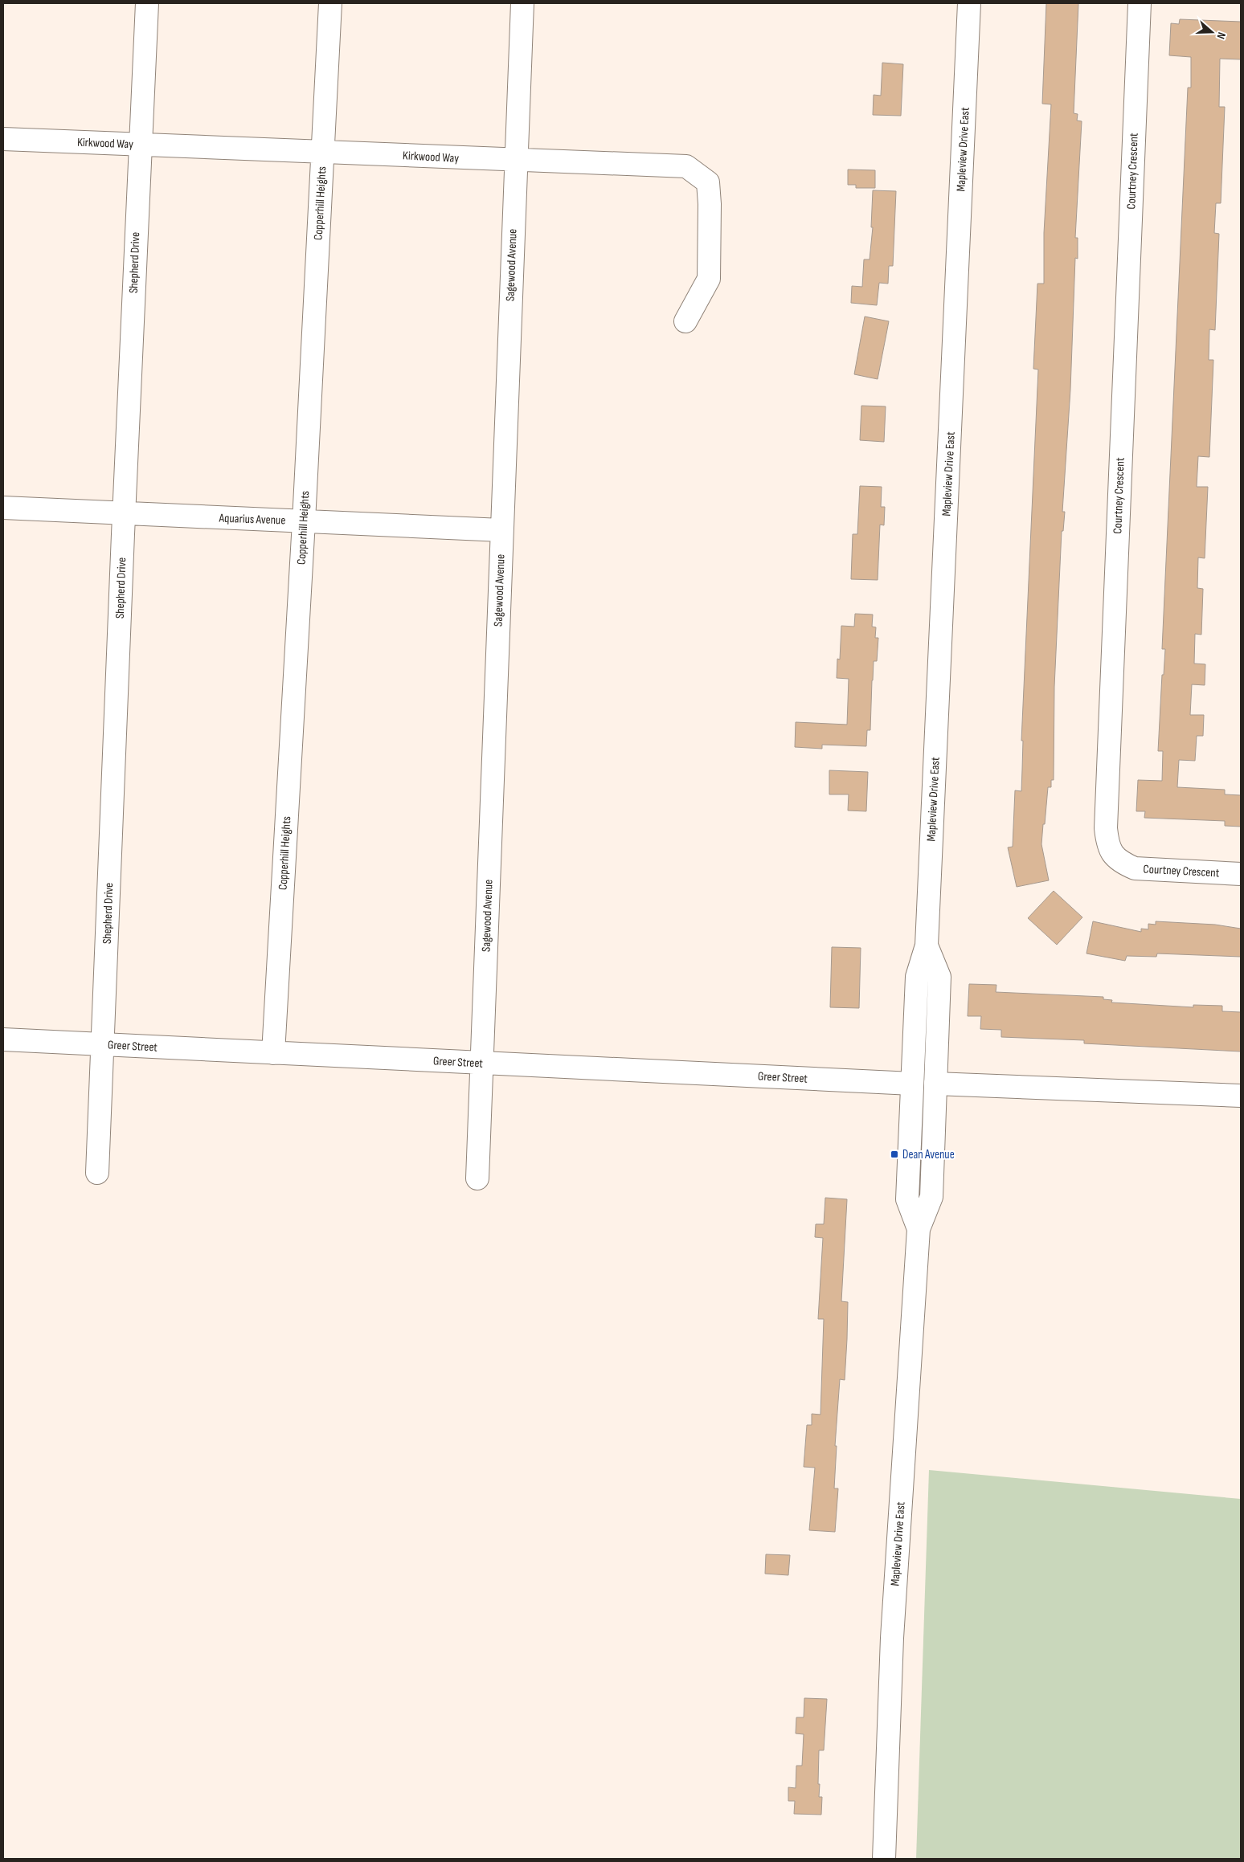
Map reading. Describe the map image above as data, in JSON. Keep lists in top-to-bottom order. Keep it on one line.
{"streets":{"street":["Kirkwood Way","Mapleview Drive East","Courtney Crescent","Copperhill Heights","Shepherd Drive","Sagewood Avenue","Aquarius Avenue","Greer Street"]},"crossings":[["Kirkwood Way","Copperhill Heights"],["Kirkwood Way","Shepherd Drive"],["Kirkwood Way","Sagewood Avenue"],["Mapleview Drive East","Greer Street"],["Copperhill Heights","Aquarius Avenue"],["Copperhill Heights","Greer Street"],["Shepherd Drive","Aquarius Avenue"],["Shepherd Drive","Greer Street"],["Sagewood Avenue","Aquarius Avenue"],["Sagewood Avenue","Greer Street"]],"places":{"transit":["Dean Avenue"]},"north":"right"}
